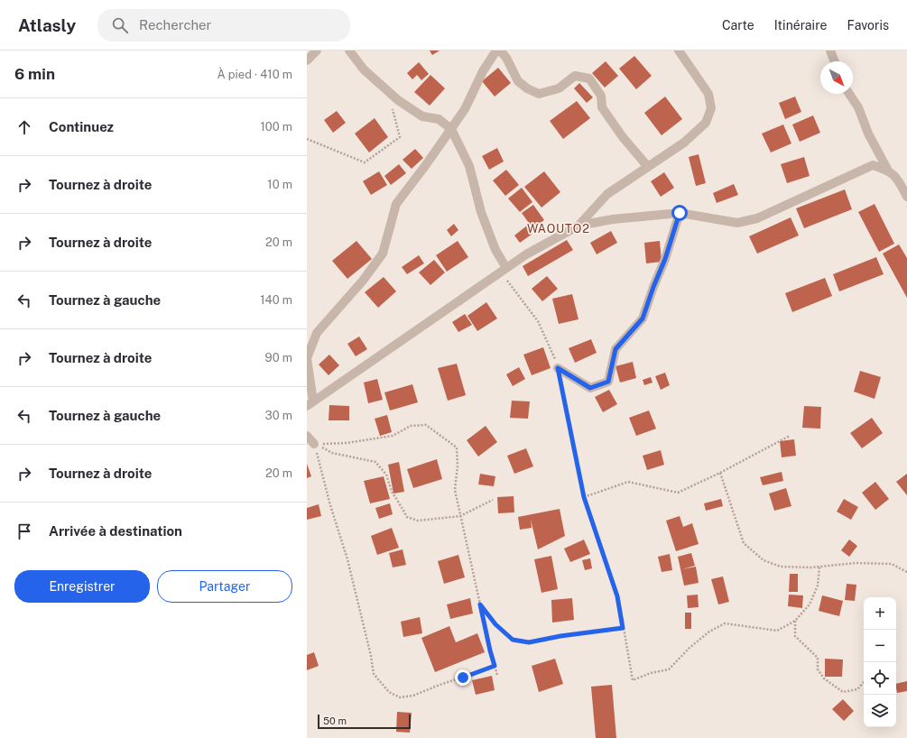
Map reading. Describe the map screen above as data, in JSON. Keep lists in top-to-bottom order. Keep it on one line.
{"districts":["WAOUTO2"],"scale_bar":"50 m","north":"bottom right","page":{"header":"Atlasly","search":"Rechercher","nav":["Carte","Itinéraire","Favoris"],"heading":["6 min","À pied · 410 m"],"list":[["Continuez","100 m"],["Tournez à droite","10 m"],["Tournez à droite","20 m"],["Tournez à gauche","140 m"],["Tournez à droite","90 m"],["Tournez à gauche","30 m"],["Tournez à droite","20 m"],"Arrivée à destination"],"buttons":["Enregistrer","Partager"],"map_buttons":["+","−"],"scale":"50 m"}}
